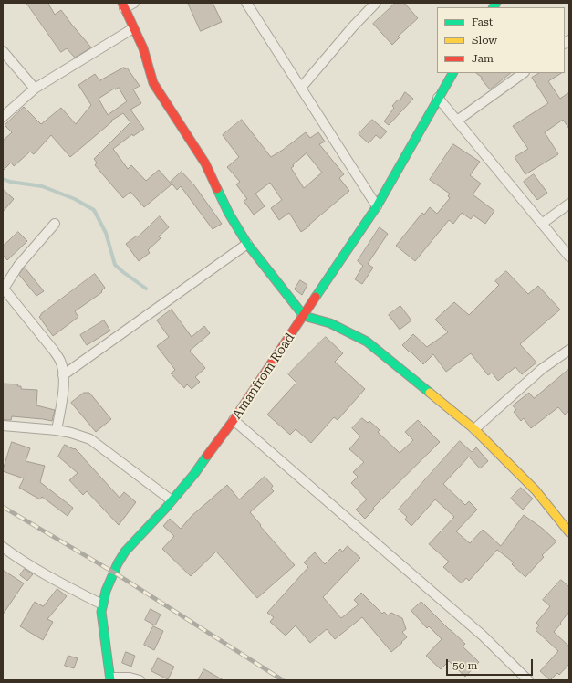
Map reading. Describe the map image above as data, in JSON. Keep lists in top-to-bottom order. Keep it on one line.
{"streets":{"street":["Amanfrom Road"]},"legend":["Fast","Slow","Jam"],"scale_bar":"50 m"}
